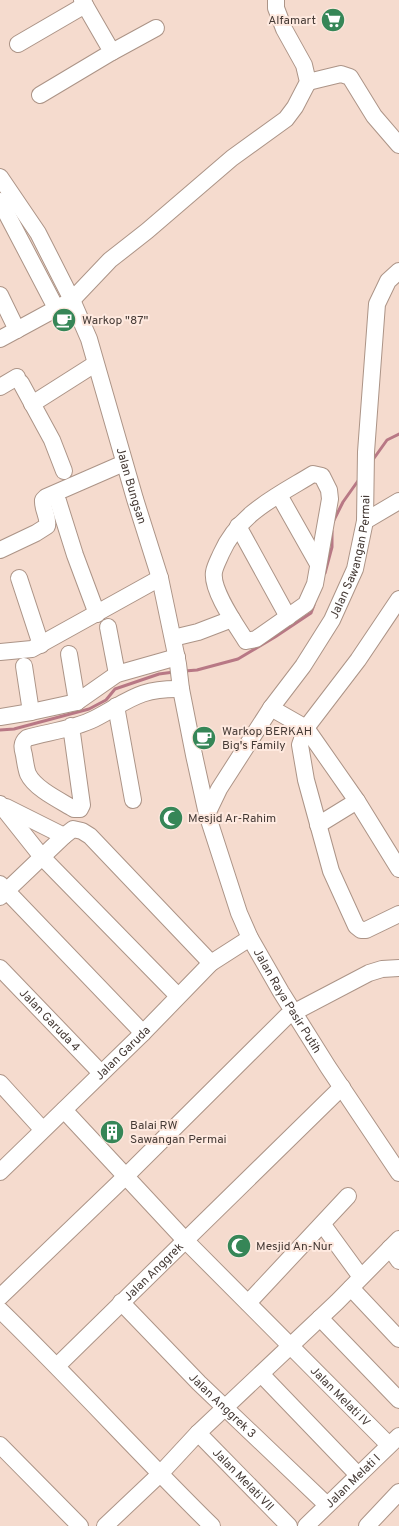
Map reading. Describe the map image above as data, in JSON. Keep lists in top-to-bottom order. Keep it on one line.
{"streets":{"street":["Jalan Bungsan","Jalan Sawangan Permai","Jalan Raya Pasir Putih","Jalan Garuda 4","Jalan Garuda","Jalan Anggrek","Jalan Melati IV","Jalan Anggrek 3","Jalan Melati VII","Jalan Melati I"]},"crossings":[["Jalan Bungsan","Jalan Sawangan Permai"],["Jalan Bungsan","Jalan Raya Pasir Putih"],["Jalan Sawangan Permai","Jalan Raya Pasir Putih"],["Jalan Raya Pasir Putih","Jalan Garuda"],["Jalan Raya Pasir Putih","Jalan Anggrek"],["Jalan Garuda 4","Jalan Garuda"],["Jalan Garuda","Jalan Melati IV"],["Jalan Anggrek","Jalan Melati IV"],["Jalan Anggrek","Jalan Anggrek 3"],["Jalan Melati IV","Jalan Melati I"],["Jalan Anggrek 3","Jalan Melati I"]],"places":{"supermarket":["Alfamart"],"cafe":["Warkop \"87\"","Warkop BERKAH Big's Family"],"mosque":["Mesjid Ar-Rahim","Mesjid An-Nur"],"building":["Balai RW Sawangan Permai"]}}
